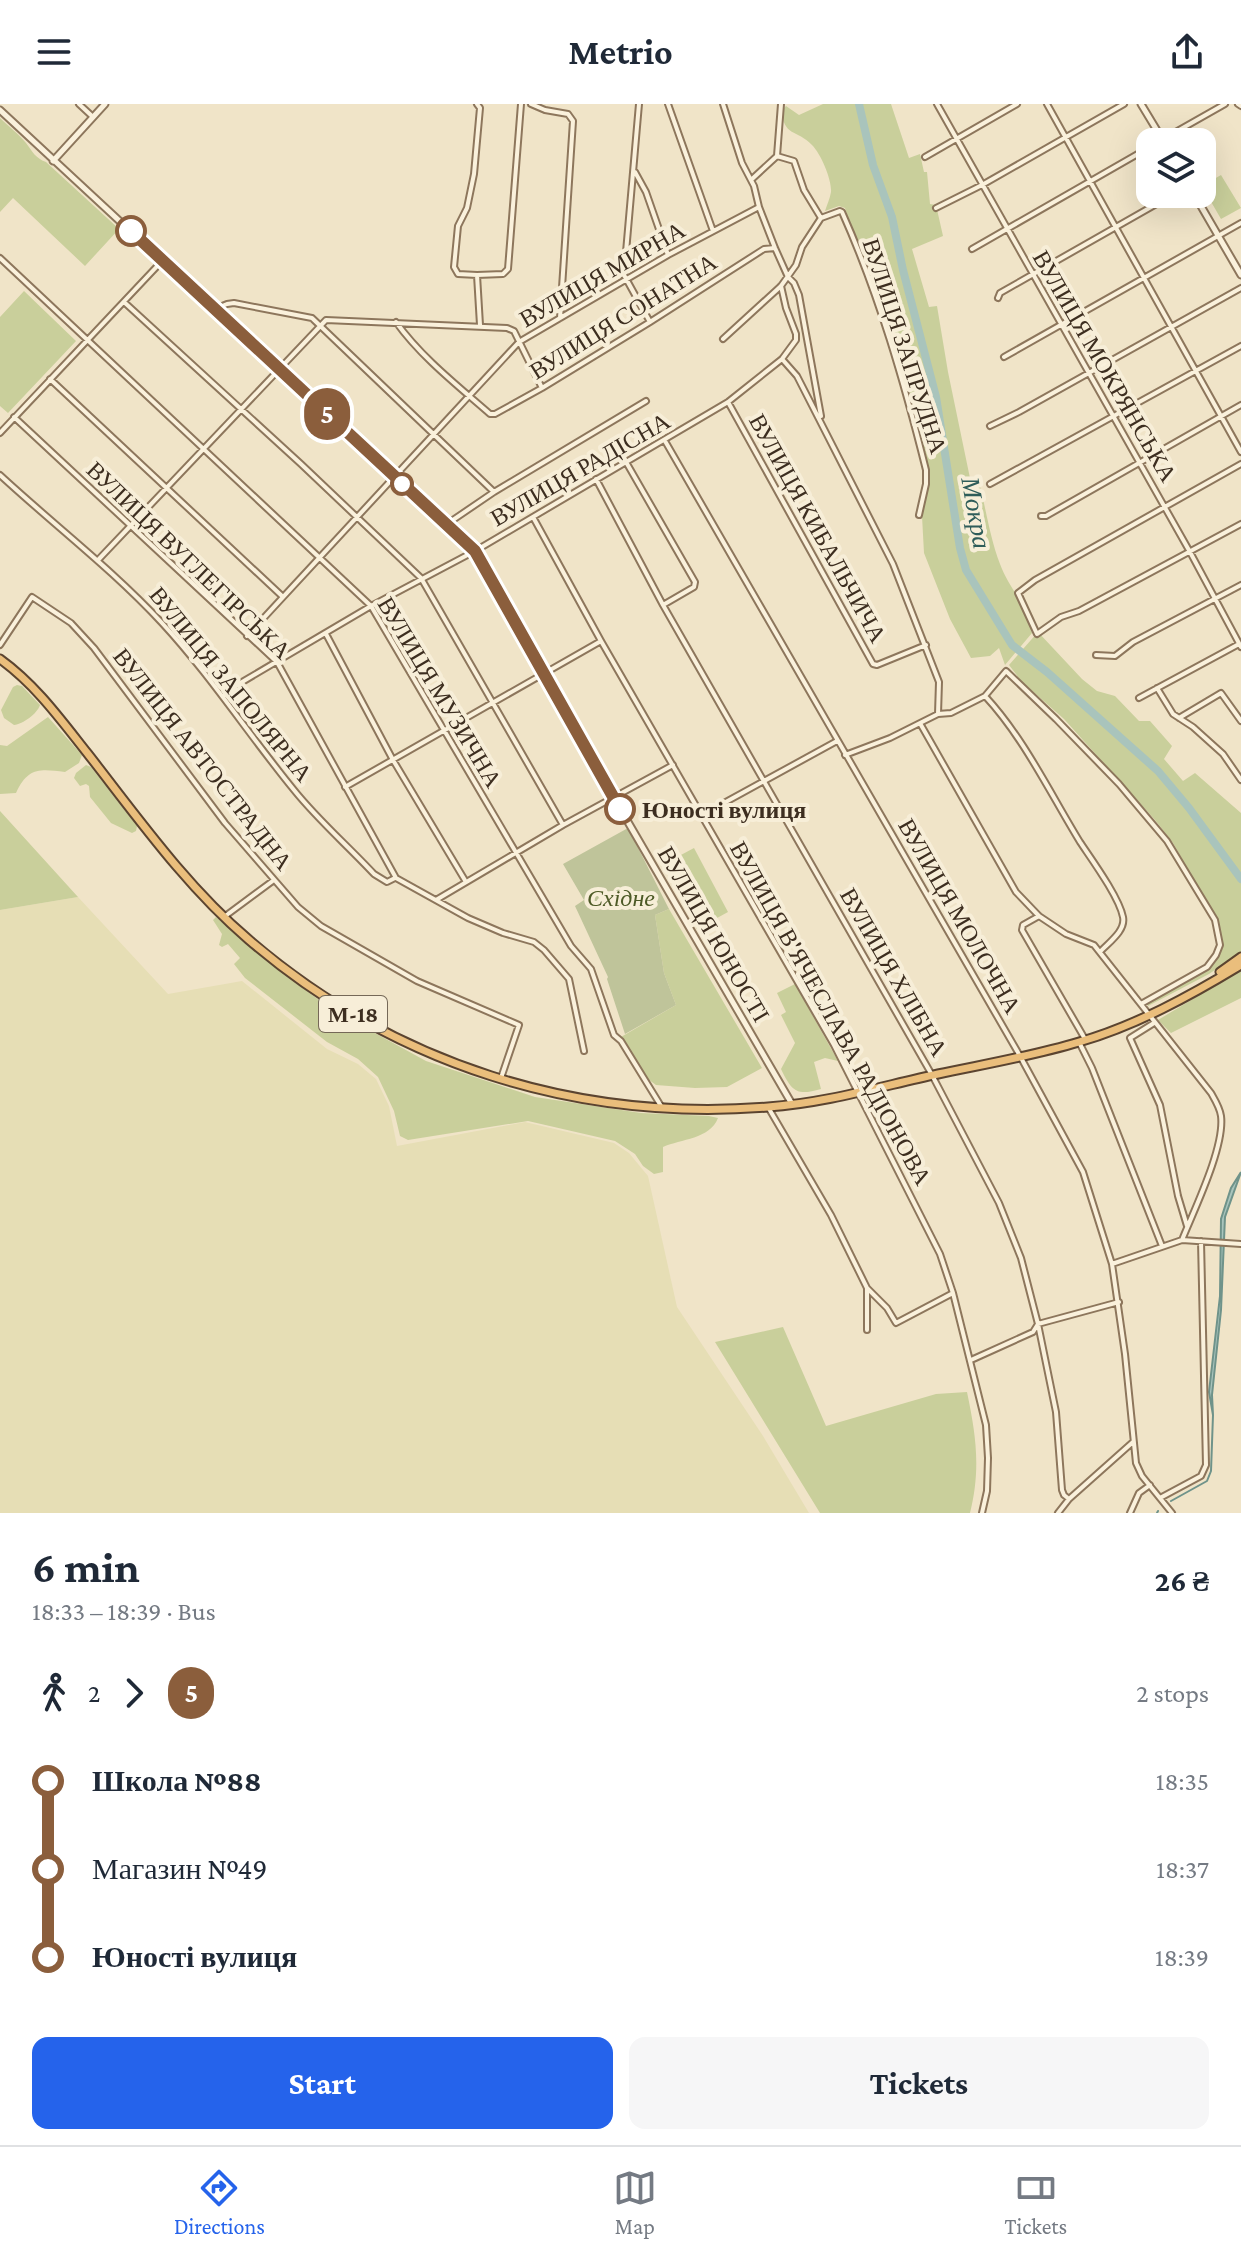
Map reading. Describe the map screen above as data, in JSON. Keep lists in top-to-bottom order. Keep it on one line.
{"streets":{"highway":["М-18"],"street":["ВУЛИЦЯ МИРНА","ВУЛИЦЯ СОНАТНА","ВУЛИЦЯ ЗАПРУДНА","ВУЛИЦЯ МОКРЯНСЬКА","ВУЛИЦЯ РАДІСНА","ВУЛИЦЯ КИБАЛЬЧИЧА","ВУЛИЦЯ ВУГЛЕГІРСЬКА","ВУЛИЦЯ ЗАПОЛЯРНА","ВУЛИЦЯ МУЗИЧНА","ВУЛИЦЯ АВТОСТРАДНА","ВУЛИЦЯ МОЛОЧНА","ВУЛИЦЯ ЮНОСТІ","ВУЛИЦЯ ХЛІБНА","ВУЛИЦЯ В'ЯЧЕСЛАВА РАДІОНОВА"]},"crossings":[["ВУЛИЦЯ МИРНА","ВУЛИЦЯ СОНАТНА"],["ВУЛИЦЯ МИРНА","ВУЛИЦЯ ВУГЛЕГІРСЬКА"],["ВУЛИЦЯ МИРНА","ВУЛИЦЯ МУЗИЧНА"],["ВУЛИЦЯ МИРНА","ВУЛИЦЯ ЮНОСТІ"],["ВУЛИЦЯ РАДІСНА","ВУЛИЦЯ КИБАЛЬЧИЧА"],["ВУЛИЦЯ РАДІСНА","ВУЛИЦЯ ВУГЛЕГІРСЬКА"],["ВУЛИЦЯ РАДІСНА","ВУЛИЦЯ ЗАПОЛЯРНА"],["ВУЛИЦЯ РАДІСНА","ВУЛИЦЯ МУЗИЧНА"],["ВУЛИЦЯ РАДІСНА","ВУЛИЦЯ МОЛОЧНА"],["ВУЛИЦЯ РАДІСНА","ВУЛИЦЯ ЮНОСТІ"],["ВУЛИЦЯ РАДІСНА","ВУЛИЦЯ ХЛІБНА"],["ВУЛИЦЯ РАДІСНА","ВУЛИЦЯ В'ЯЧЕСЛАВА РАДІОНОВА"],["ВУЛИЦЯ ВУГЛЕГІРСЬКА","ВУЛИЦЯ ЗАПОЛЯРНА"],["ВУЛИЦЯ МУЗИЧНА","М-18"],["ВУЛИЦЯ АВТОСТРАДНА","М-18"],["ВУЛИЦЯ МОЛОЧНА","М-18"],["ВУЛИЦЯ ЮНОСТІ","М-18"],["ВУЛИЦЯ ХЛІБНА","М-18"],["ВУЛИЦЯ В'ЯЧЕСЛАВА РАДІОНОВА","М-18"]],"water":["Мокра"],"parks":["Східне"],"places":["Юності вулиця"],"lines":["bus line 5"],"page":{"header":"Metrio","on_map":"5","heading":["6 min","18:33 – 18:39 · Bus","26 ₴"],"legs":["2","5","2 stops"],"list":[{"name":"Школа №88","value":"18:35"},{"name":"Магазин №49","value":"18:37"},{"name":"Юності вулиця","value":"18:39"}],"buttons":["Start","Tickets"],"tabs":["Directions","Map","Tickets"]}}
